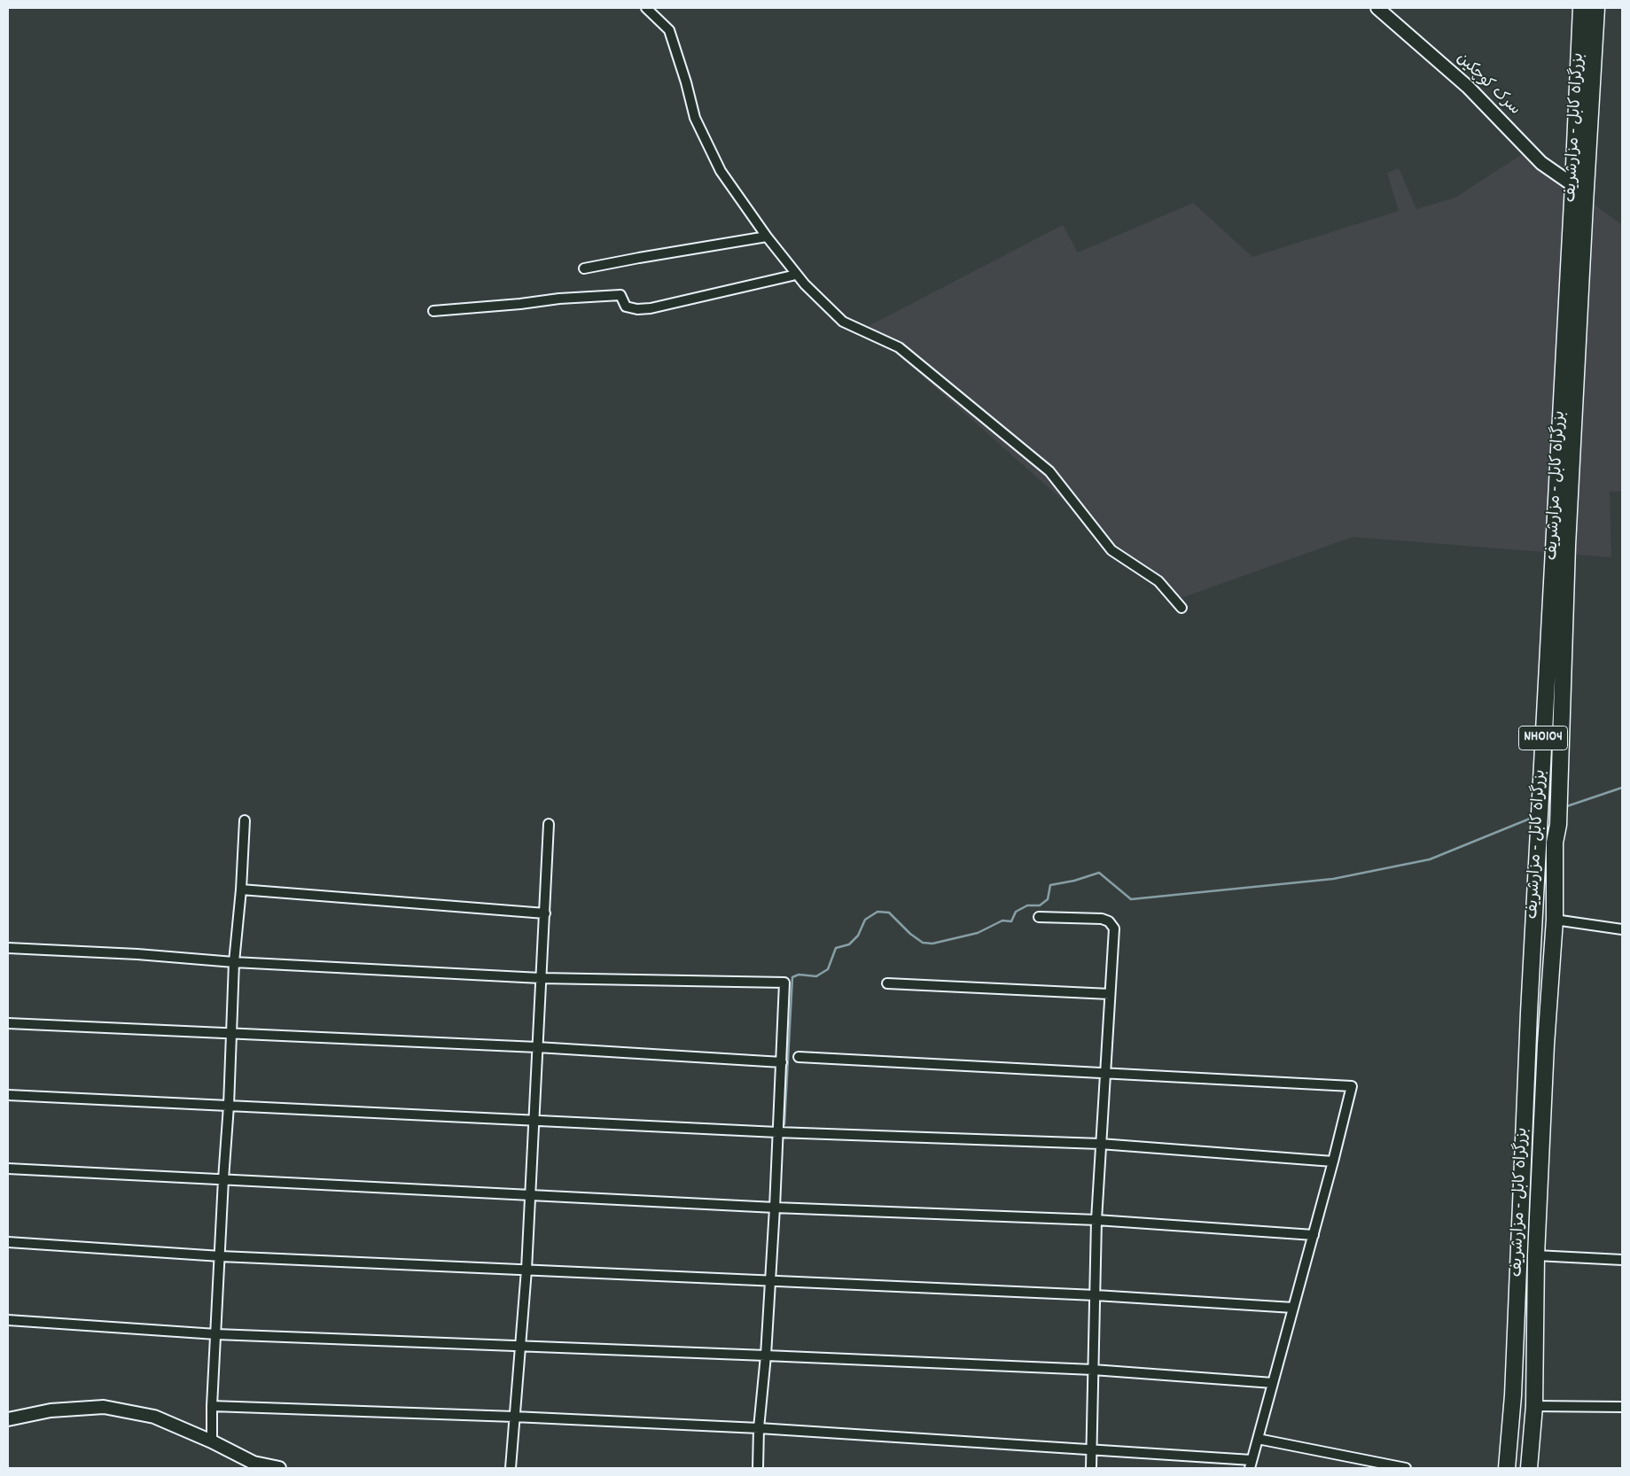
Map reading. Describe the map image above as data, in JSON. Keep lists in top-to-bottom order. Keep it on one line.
{"streets":{"highway":["بزرگراه کابل - مزارشریف","NH0104"],"street":["سرک کوچکین"]},"crossings":[["سرک کوچکین","بزرگراه کابل - مزارشریف"]]}
